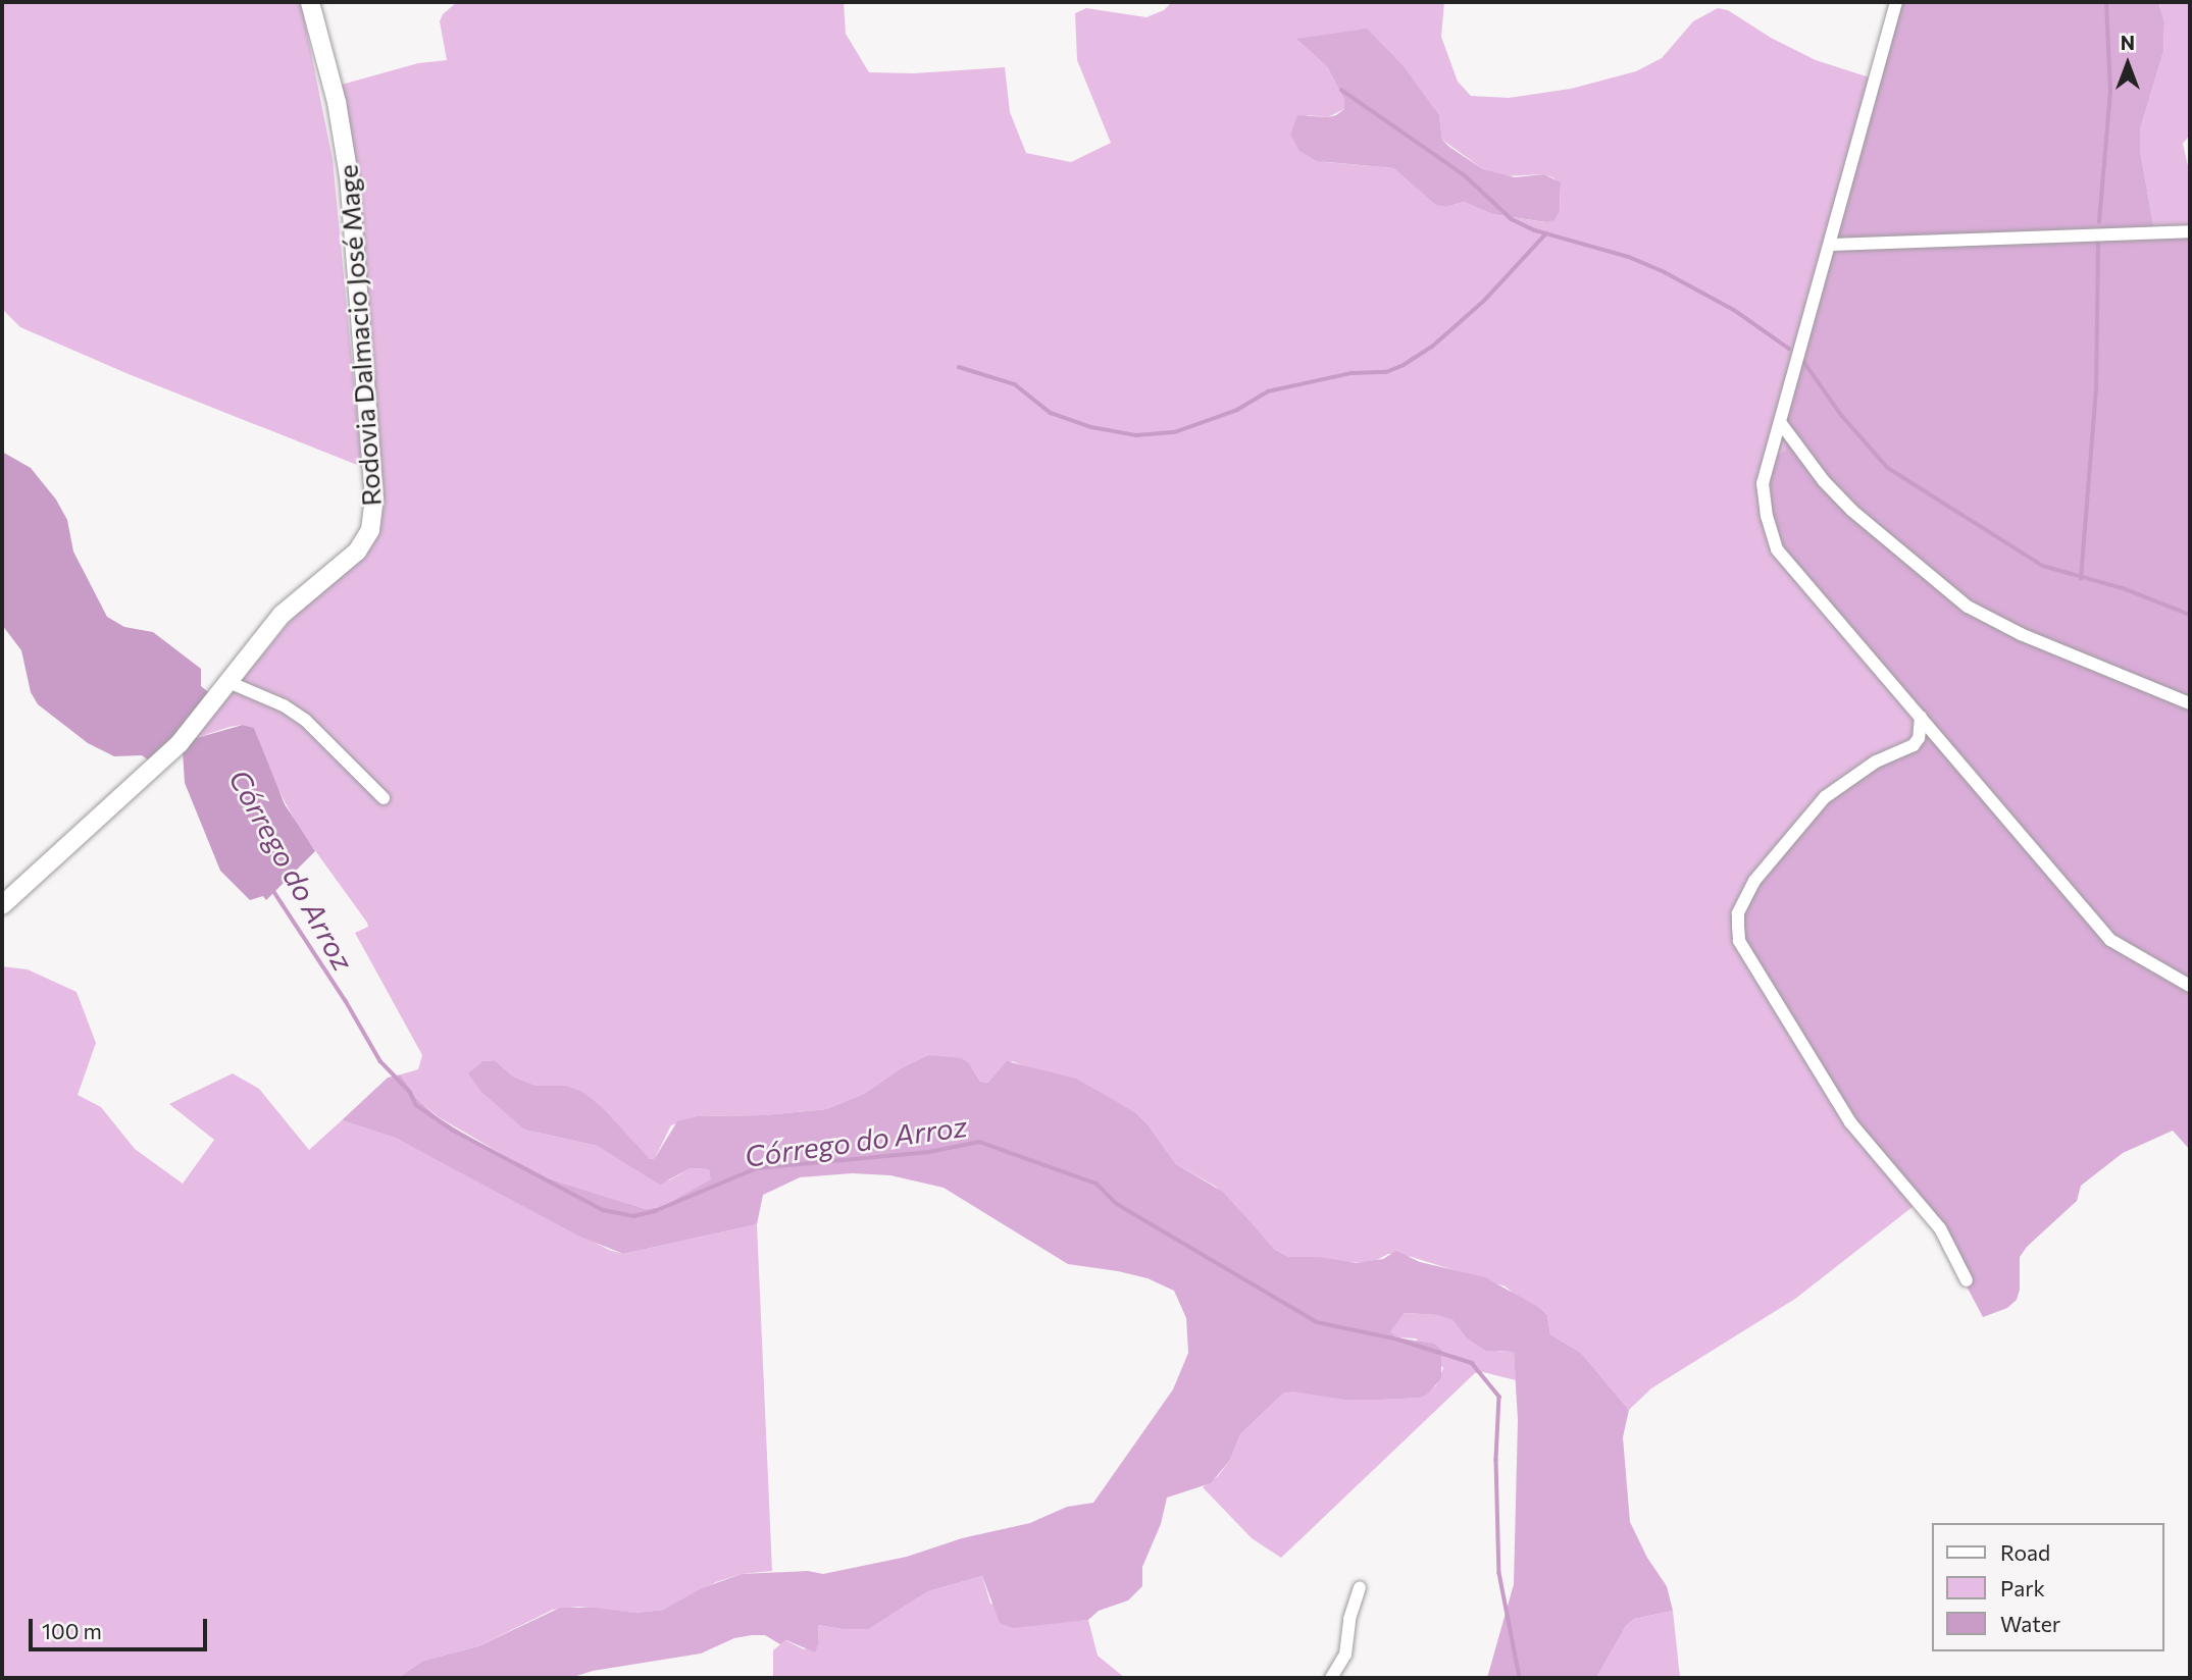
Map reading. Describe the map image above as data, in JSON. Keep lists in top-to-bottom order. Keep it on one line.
{"streets":{"street":["Rodovia Dalmacio José Mage"]},"water":["Córrego do Arroz"],"legend":["Road","Park","Water"],"scale_bar":"100 m","north":"top"}
